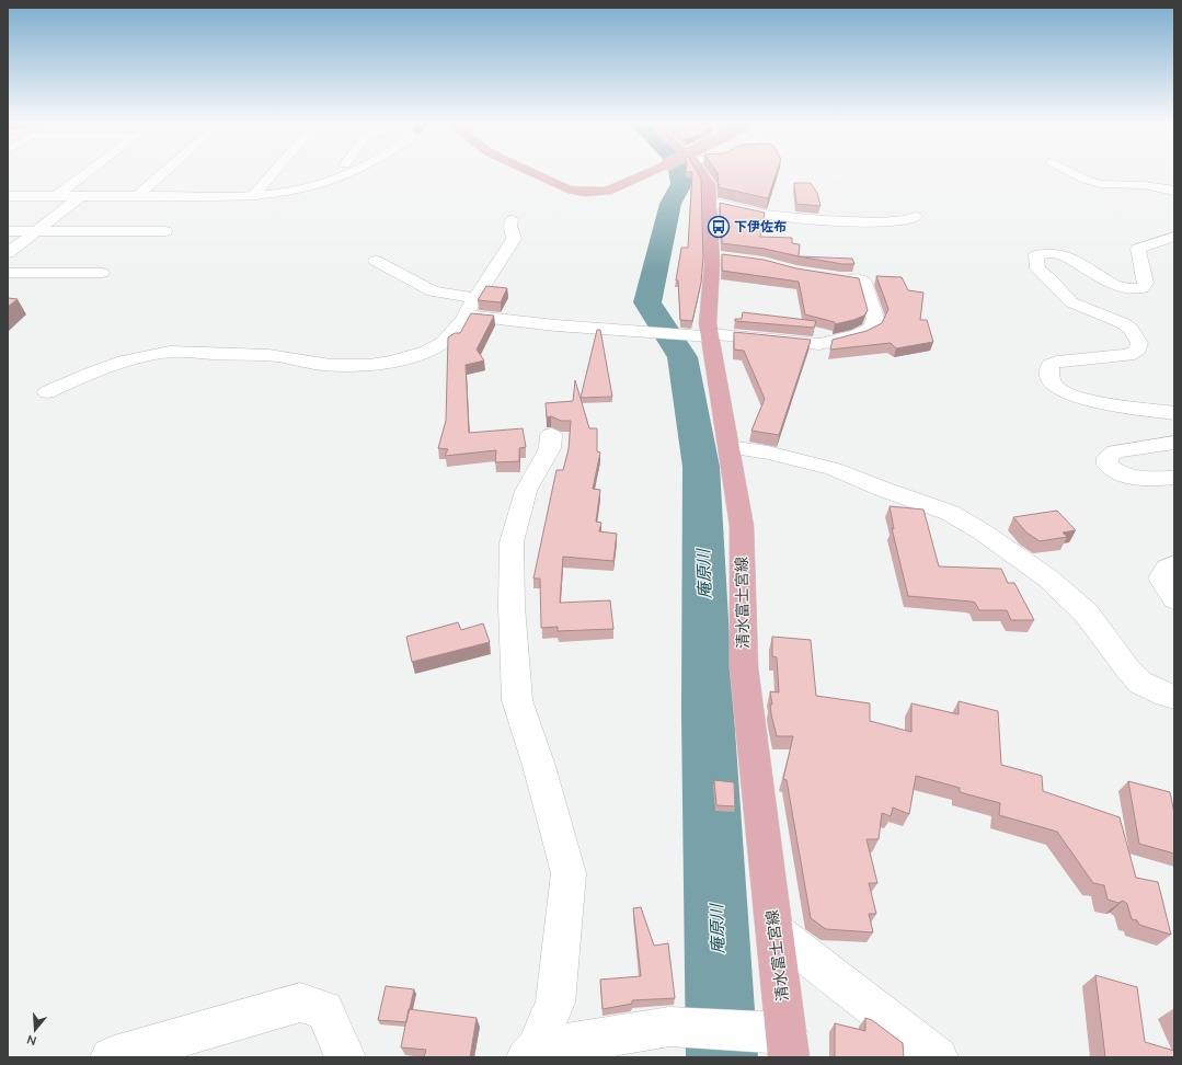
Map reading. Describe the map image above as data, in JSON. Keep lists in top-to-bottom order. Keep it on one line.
{"streets":{"main road":["清水富士宮線"]},"water":["庵原川"],"places":{"bus stop":["下伊佐布"]},"north":"bottom"}
